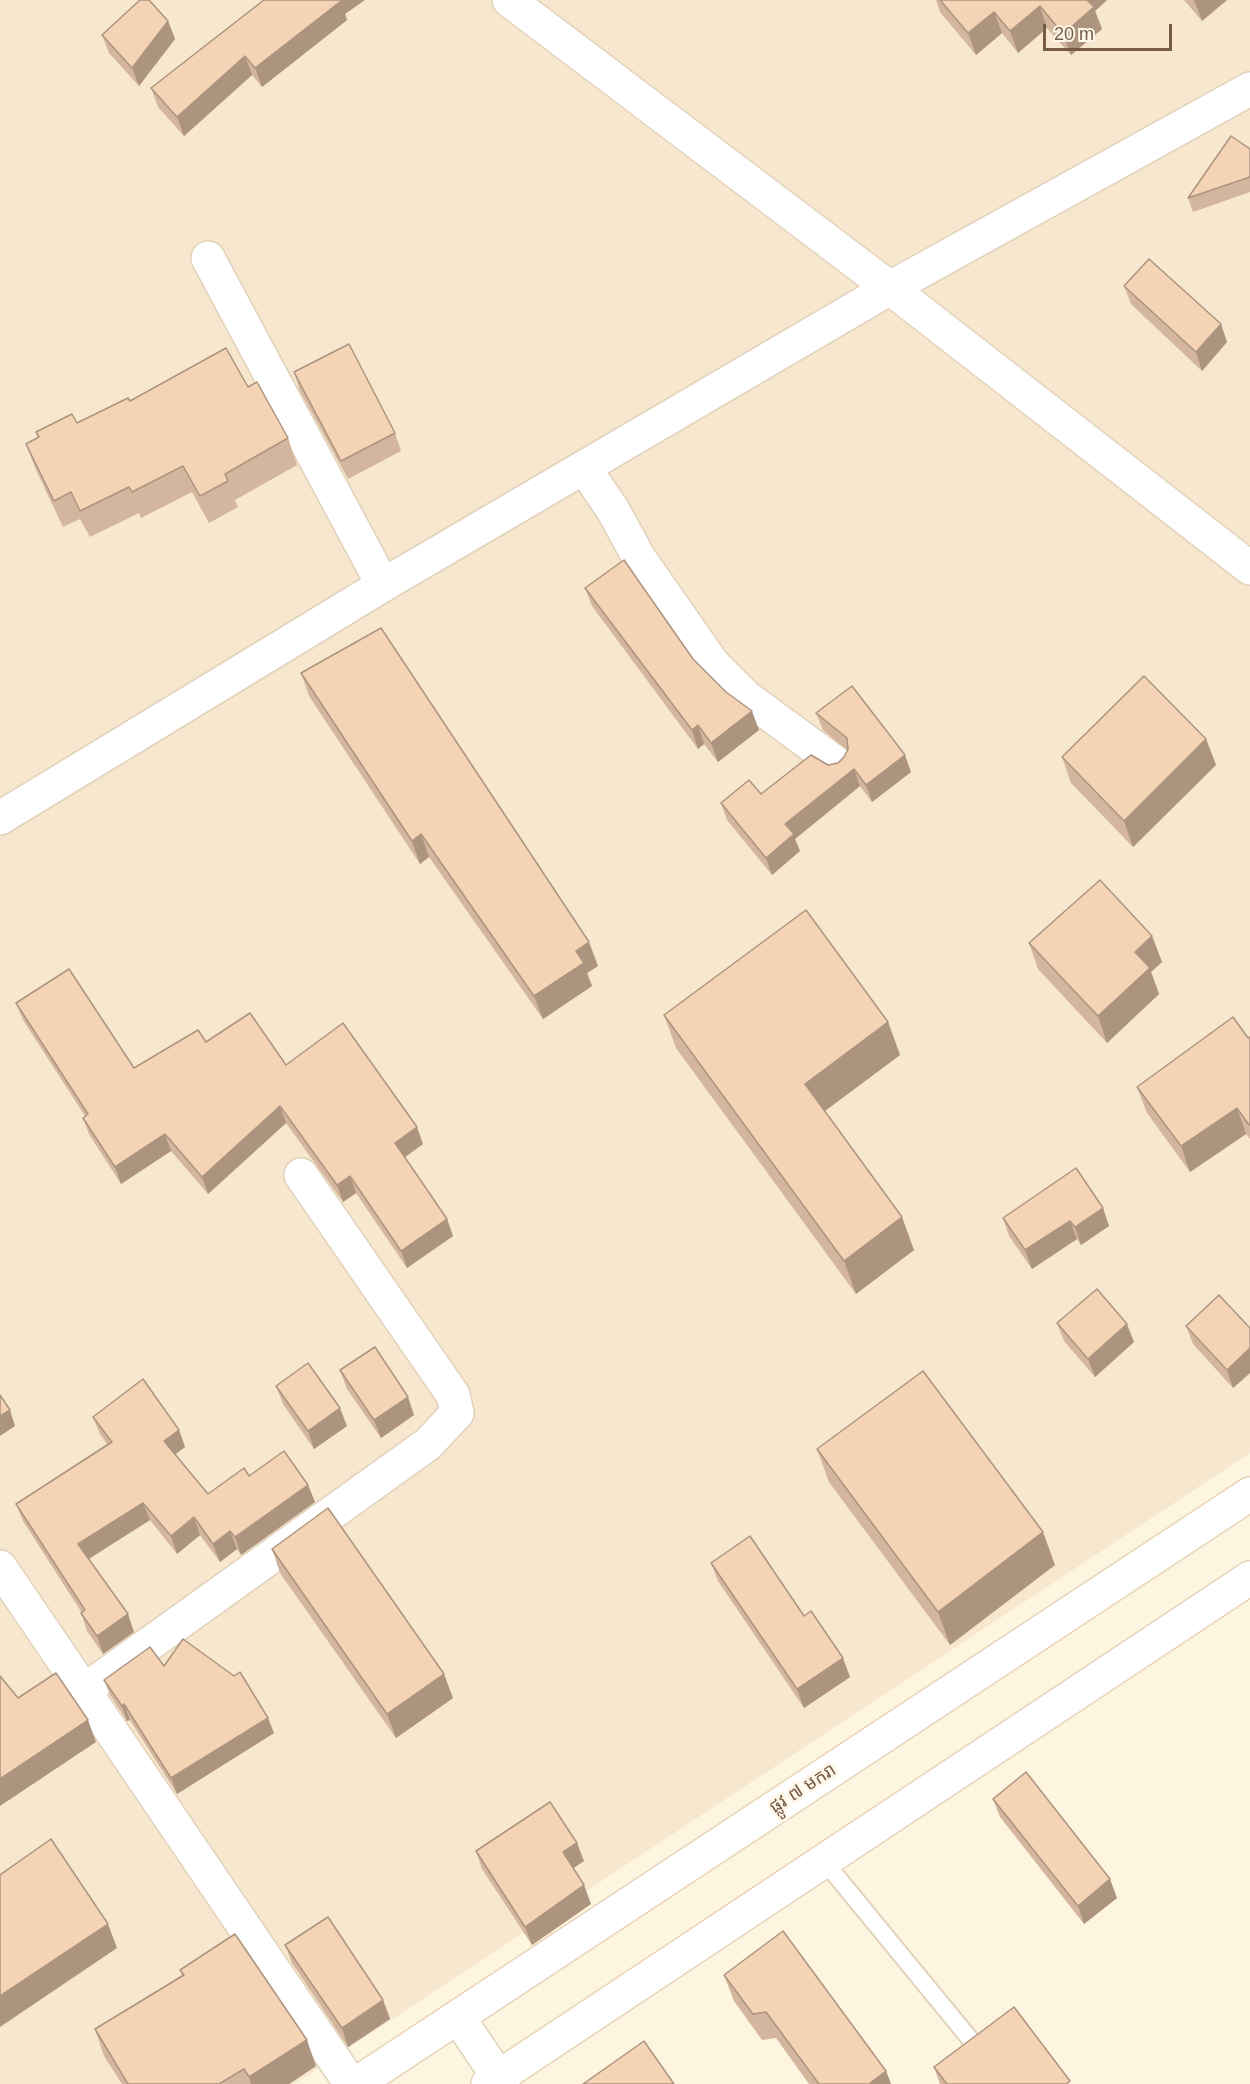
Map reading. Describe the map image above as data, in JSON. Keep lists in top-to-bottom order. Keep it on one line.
{"streets":{"street":["ផ្លូវ ៧ មករា"]},"scale_bar":"20 m"}
